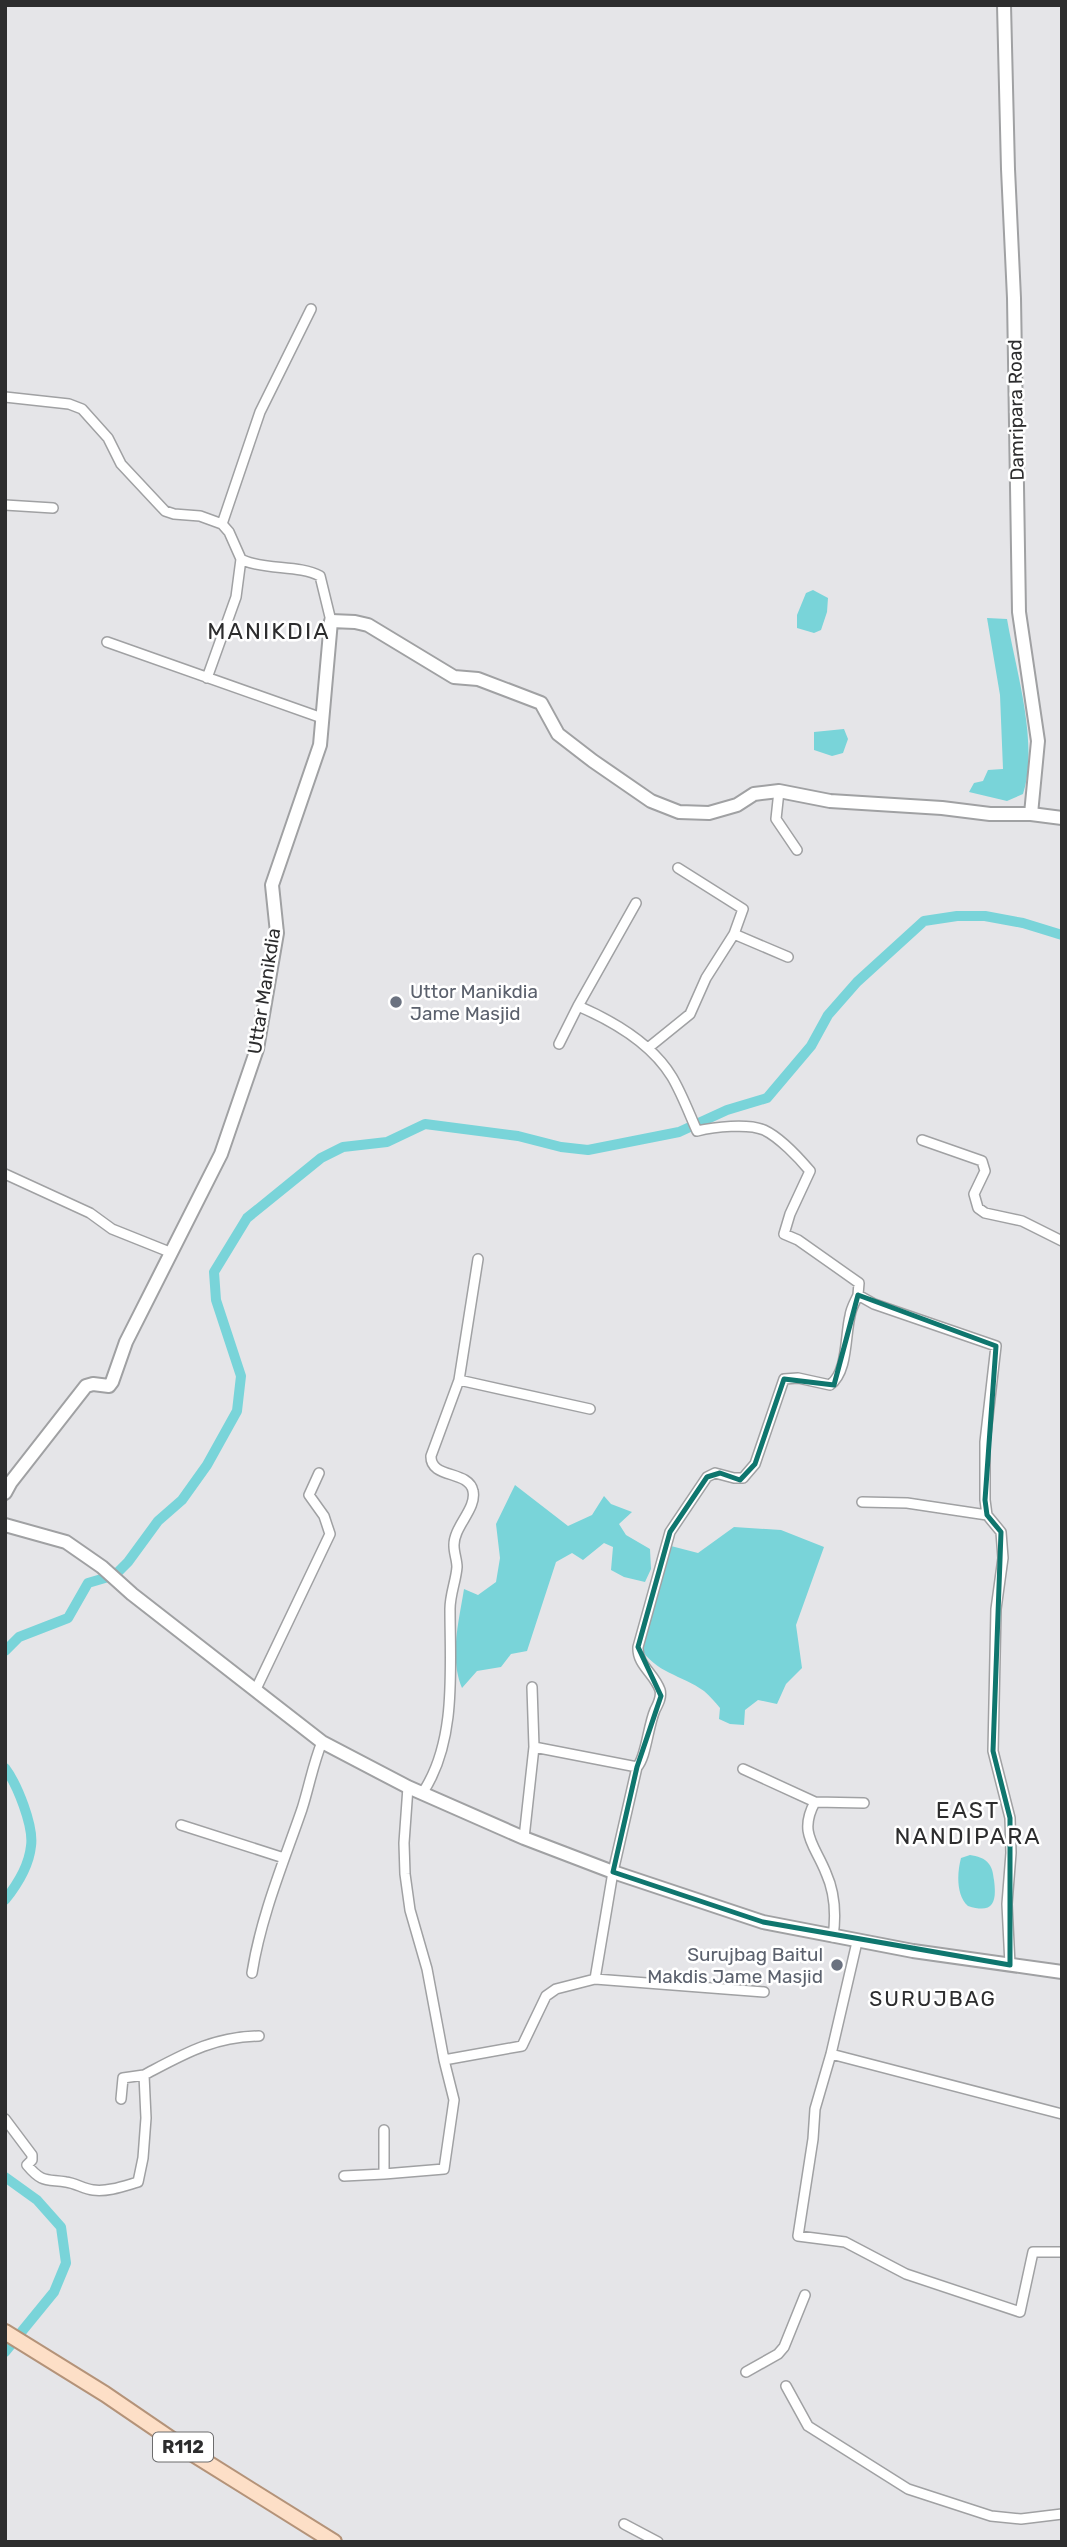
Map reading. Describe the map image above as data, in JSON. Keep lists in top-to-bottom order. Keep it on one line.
{"streets":{"main road":["Damripara Road","Uttar Manikdia","R112"]},"districts":["MANIKDIA","EAST NANDIPARA","SURUJBAG"],"places":["Uttor Manikdia Jame Masjid","Surujbag Baitul Makdis Jame Masjid"]}
